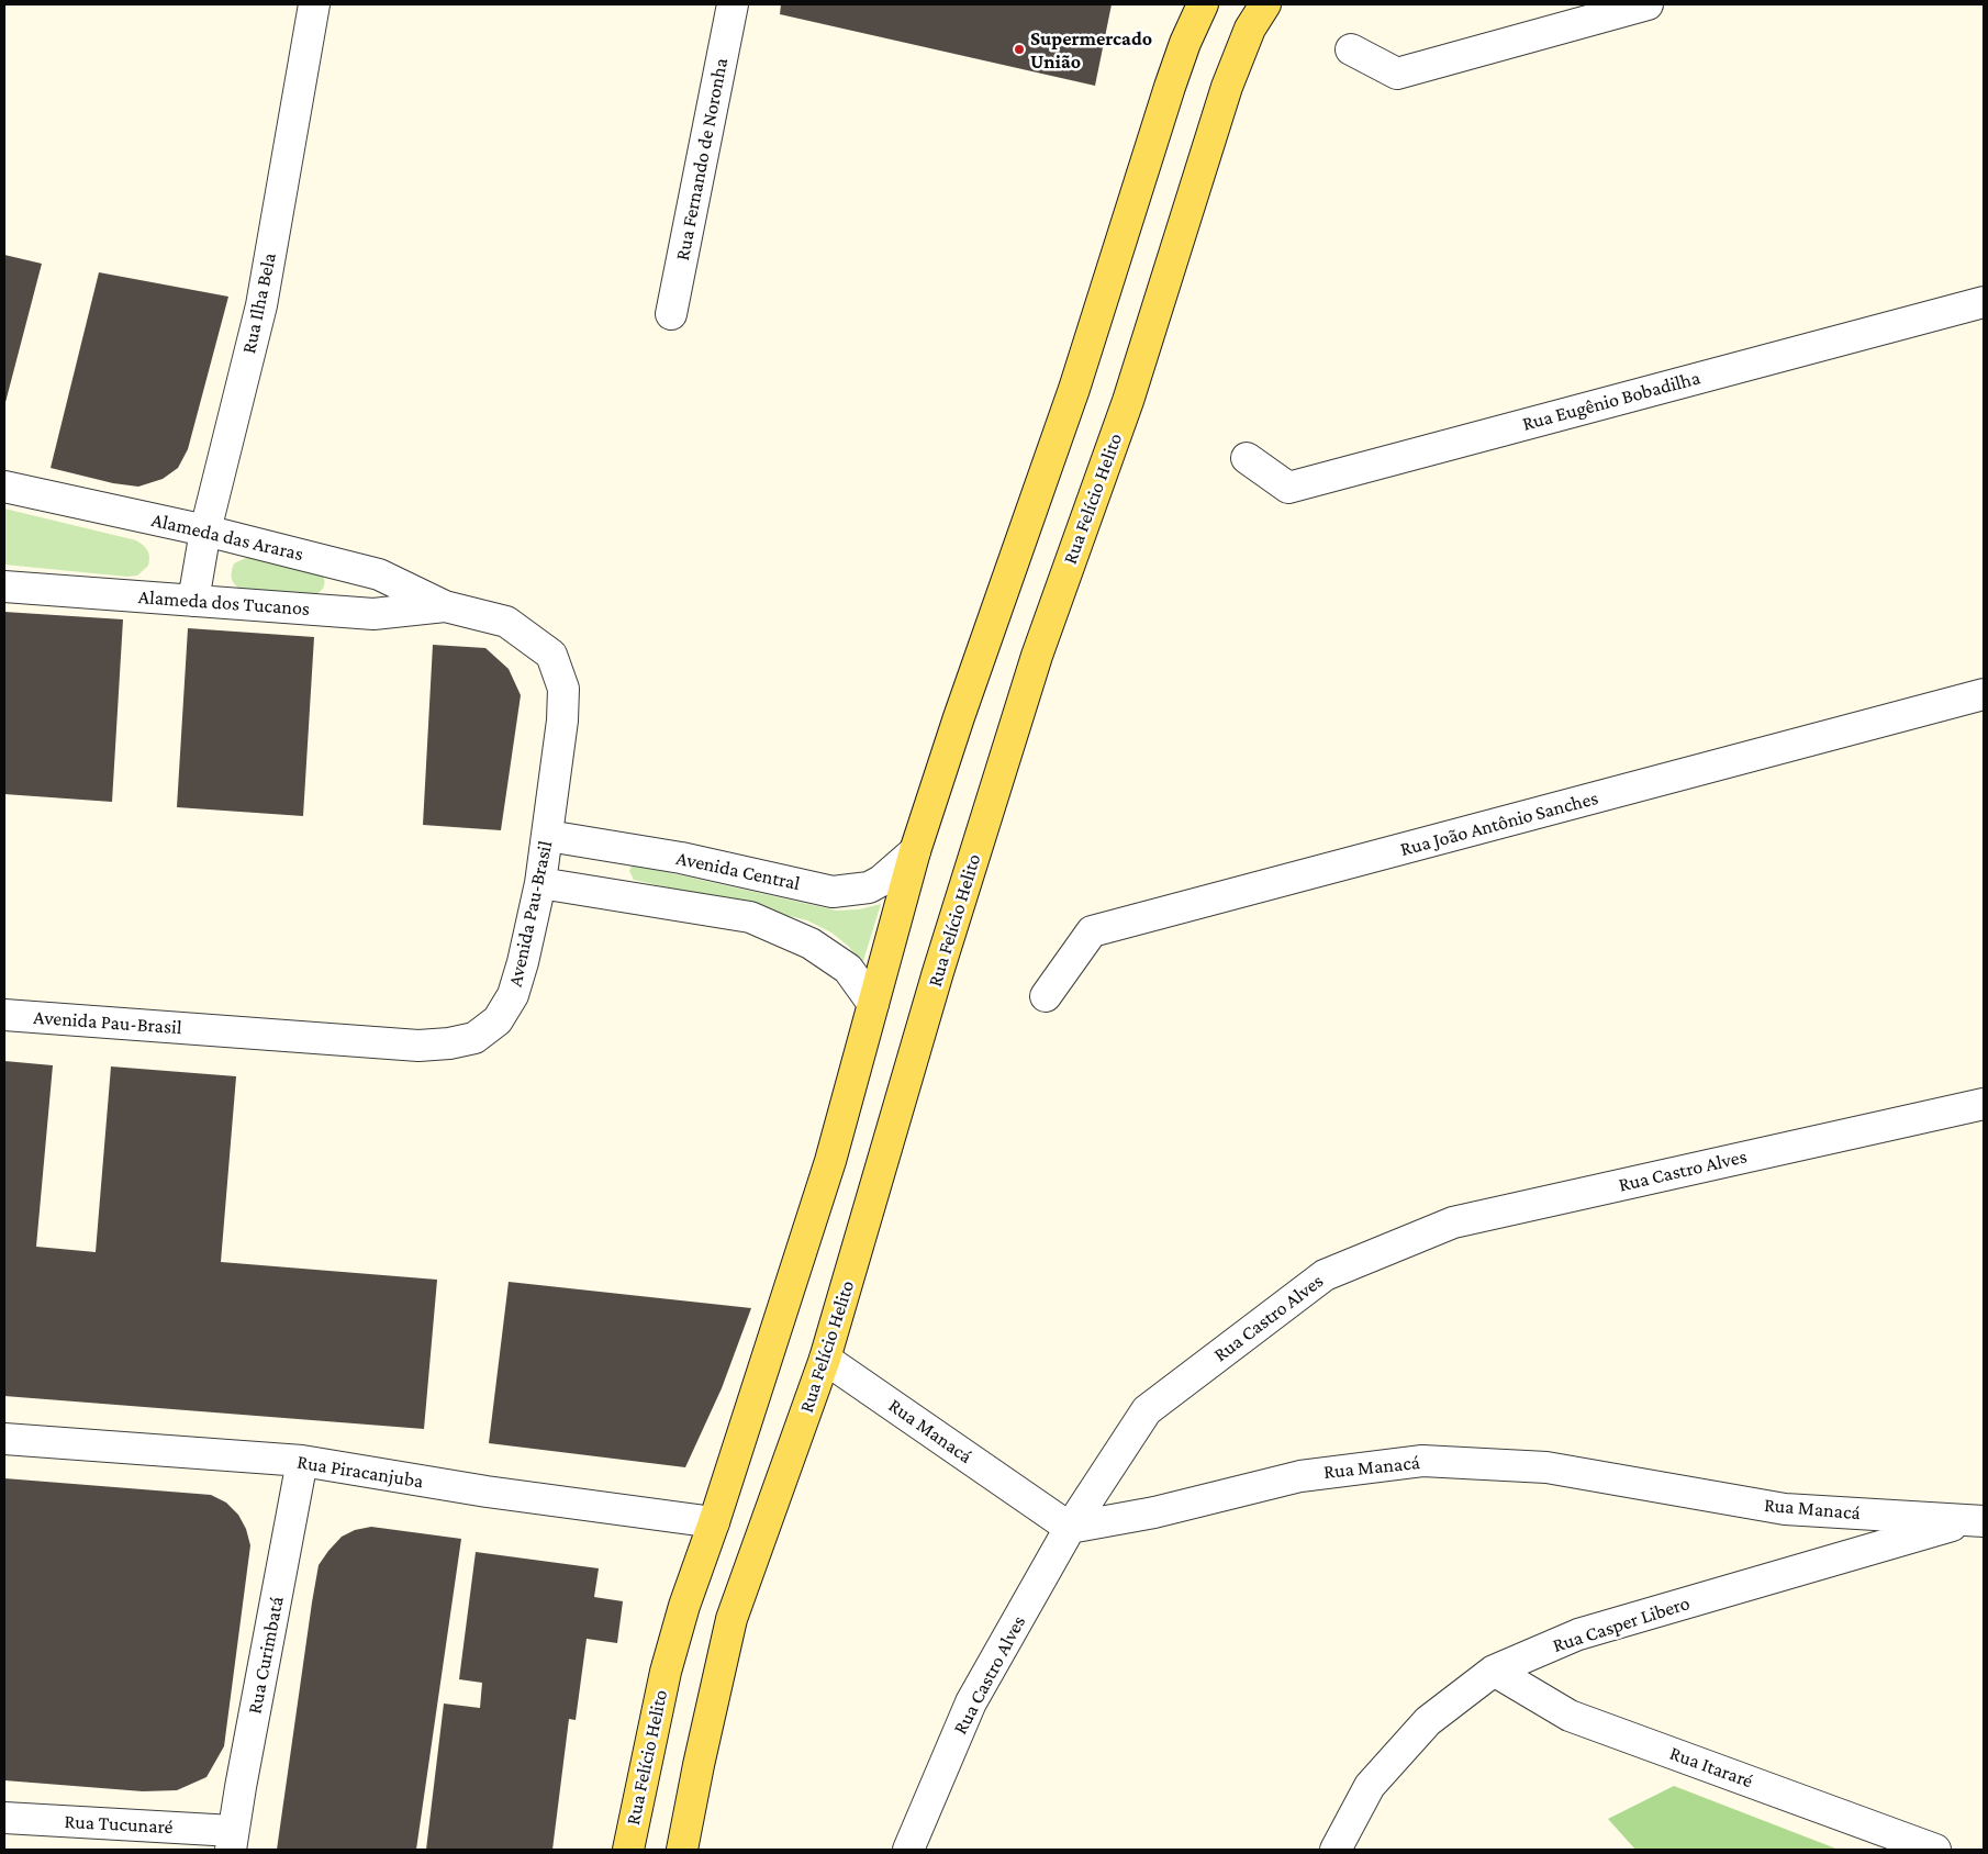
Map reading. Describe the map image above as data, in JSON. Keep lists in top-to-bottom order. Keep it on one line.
{"streets":{"main road":["Rua Felício Helito"],"street":["Rua Fernando de Noronha","Rua Ilha Bela","Rua Eugênio Bobadilha","Alameda das Araras","Alameda dos Tucanos","Rua João Antônio Sanches","Avenida Central","Avenida Pau-Brasil","Rua Castro Alves","Rua Manacá","Rua Piracanjuba","Rua Casper Libero","Rua Curimbatá","Rua Itararé","Rua Tucunaré"]},"crossings":[["Rua Ilha Bela","Alameda das Araras"],["Rua Ilha Bela","Alameda dos Tucanos"],["Rua Felício Helito","Avenida Central"],["Rua Felício Helito","Rua Manacá"],["Rua Felício Helito","Rua Piracanjuba"],["Alameda das Araras","Alameda dos Tucanos"],["Alameda das Araras","Avenida Pau-Brasil"],["Alameda dos Tucanos","Avenida Pau-Brasil"],["Avenida Central","Avenida Pau-Brasil"],["Rua Castro Alves","Rua Manacá"],["Rua Manacá","Rua Casper Libero"],["Rua Piracanjuba","Rua Curimbatá"],["Rua Casper Libero","Rua Itararé"],["Rua Curimbatá","Rua Tucunaré"]],"places":["Supermercado União"]}
